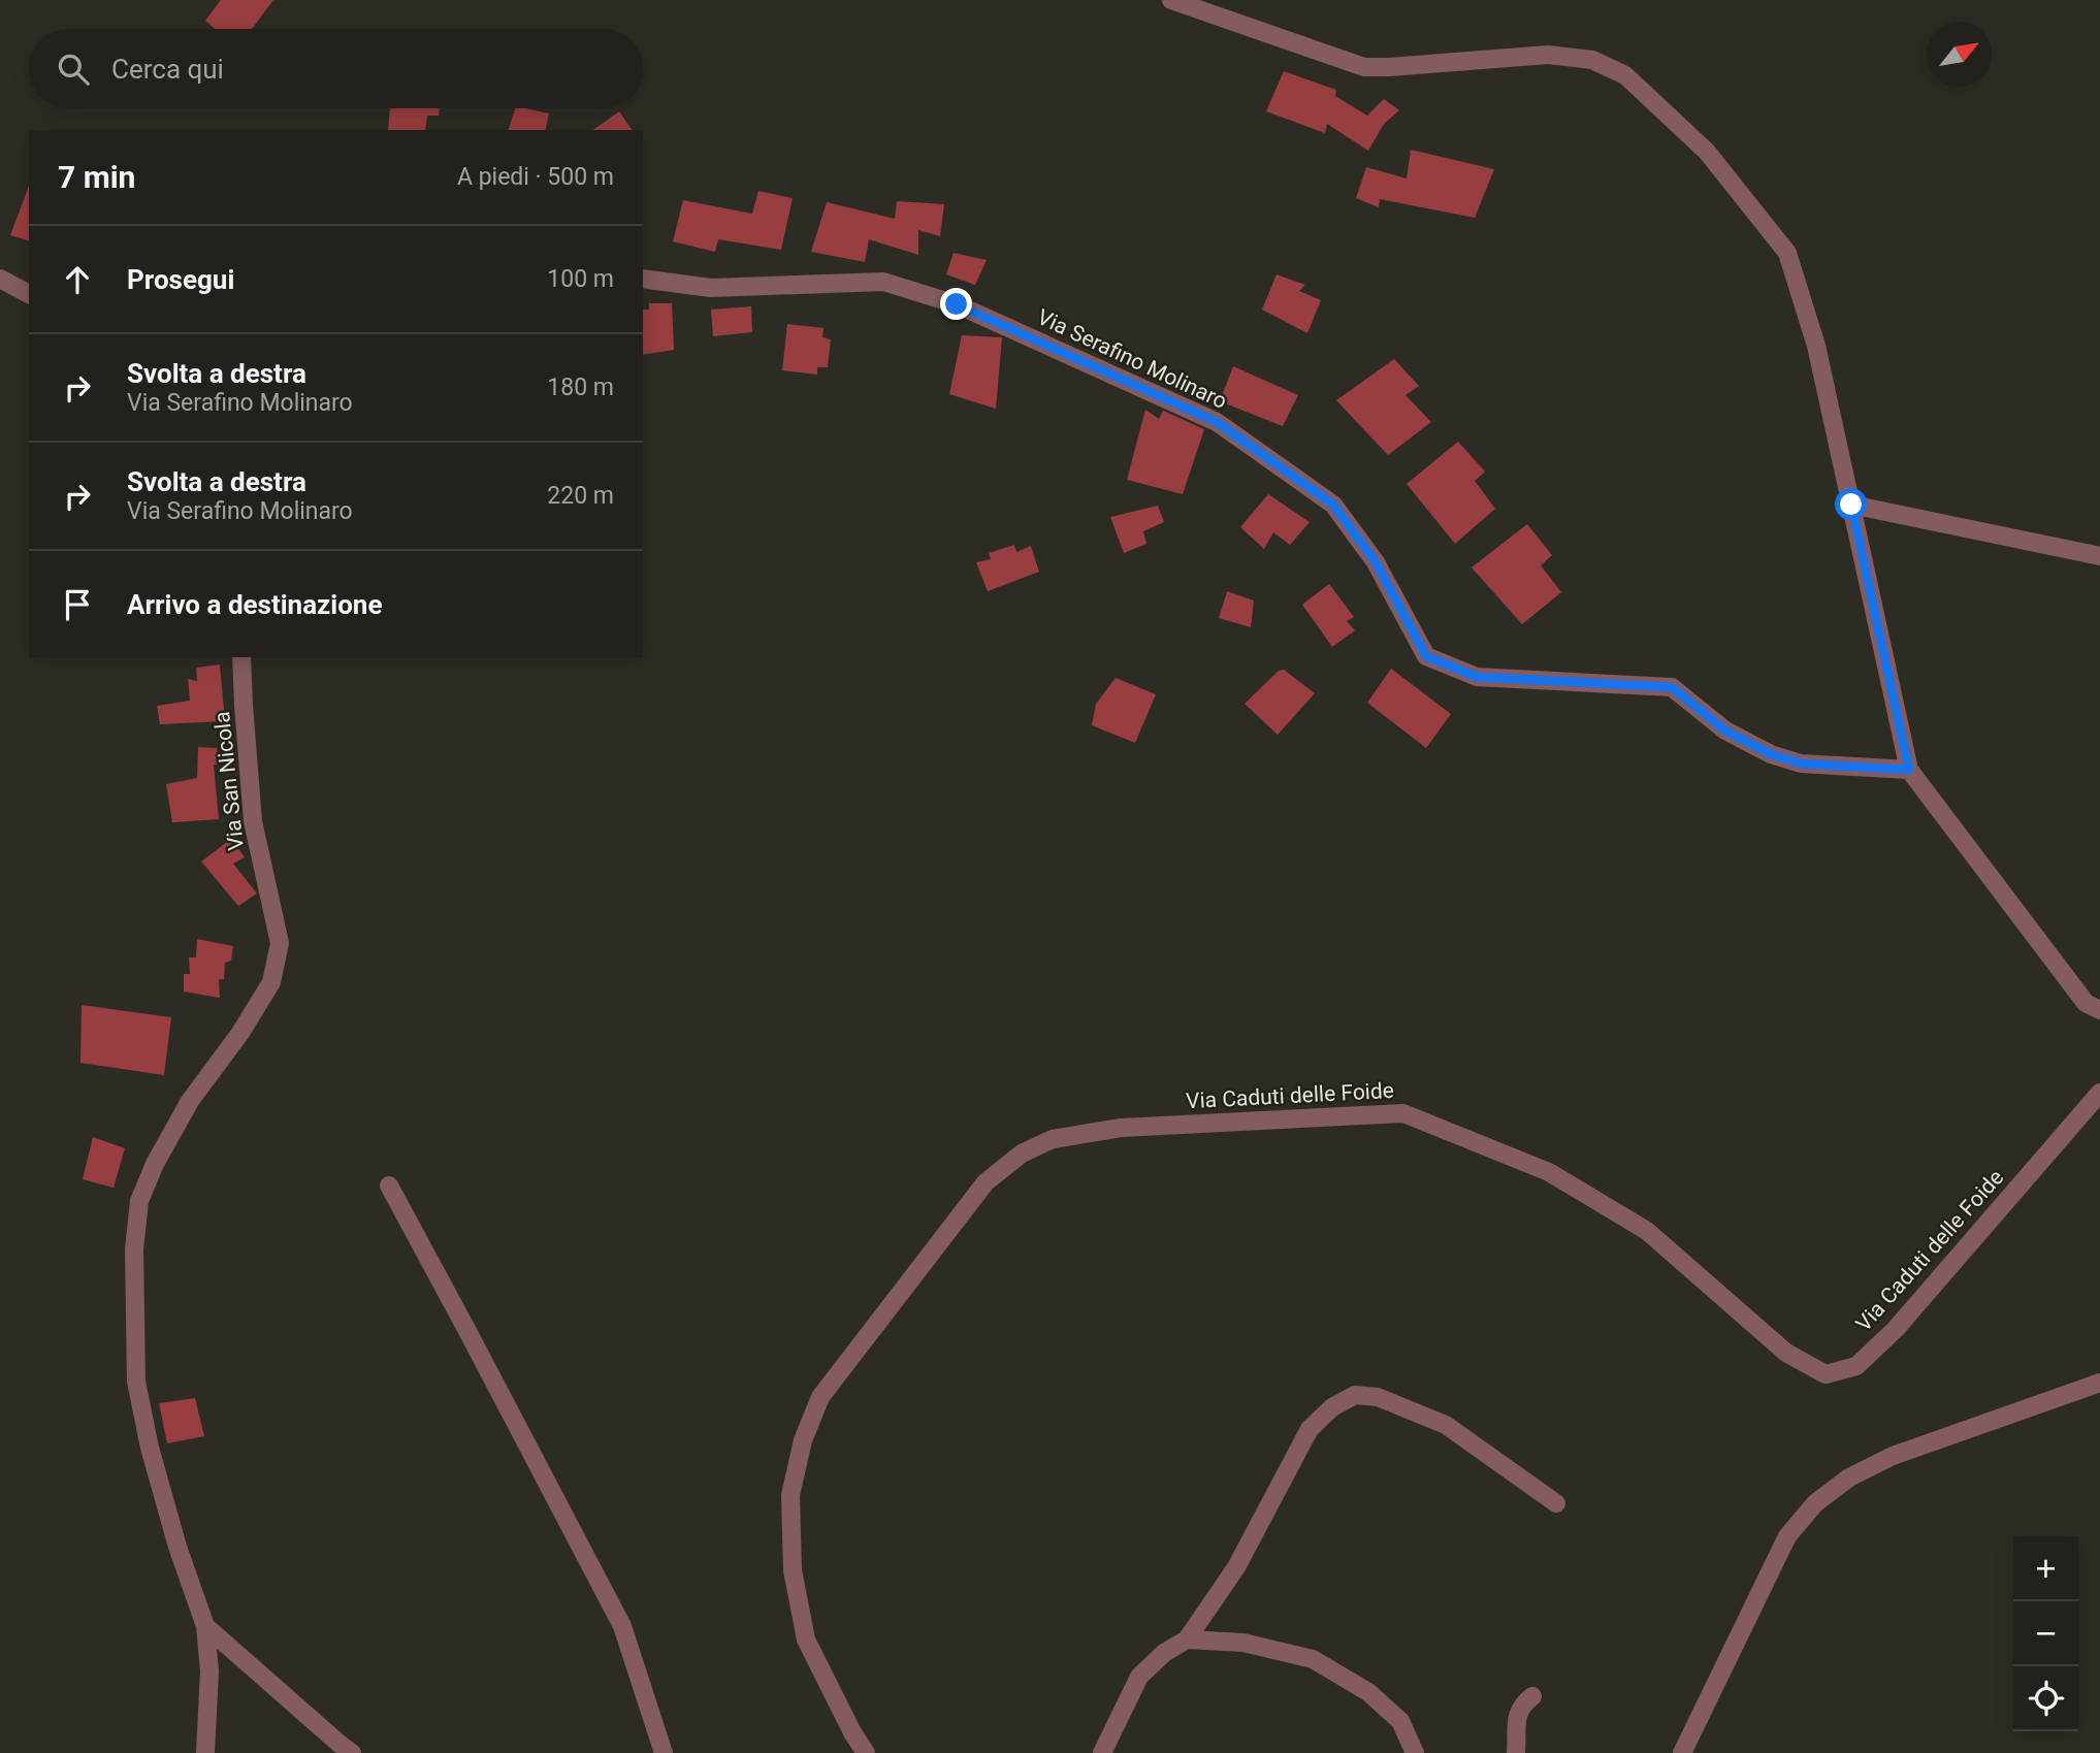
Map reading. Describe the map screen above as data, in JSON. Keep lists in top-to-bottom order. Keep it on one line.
{"streets":{"street":["Via Serafino Molinaro","Via San Nicola","Via Caduti delle Foide"]},"north":"top right","page":{"search":"Cerca qui","heading":["7 min","A piedi · 500 m"],"list":[["Prosegui","100 m"],["Svolta a destra","Via Serafino Molinaro","180 m"],["Svolta a destra","Via Serafino Molinaro","220 m"],"Arrivo a destinazione"],"map_buttons":["+","−"]}}
